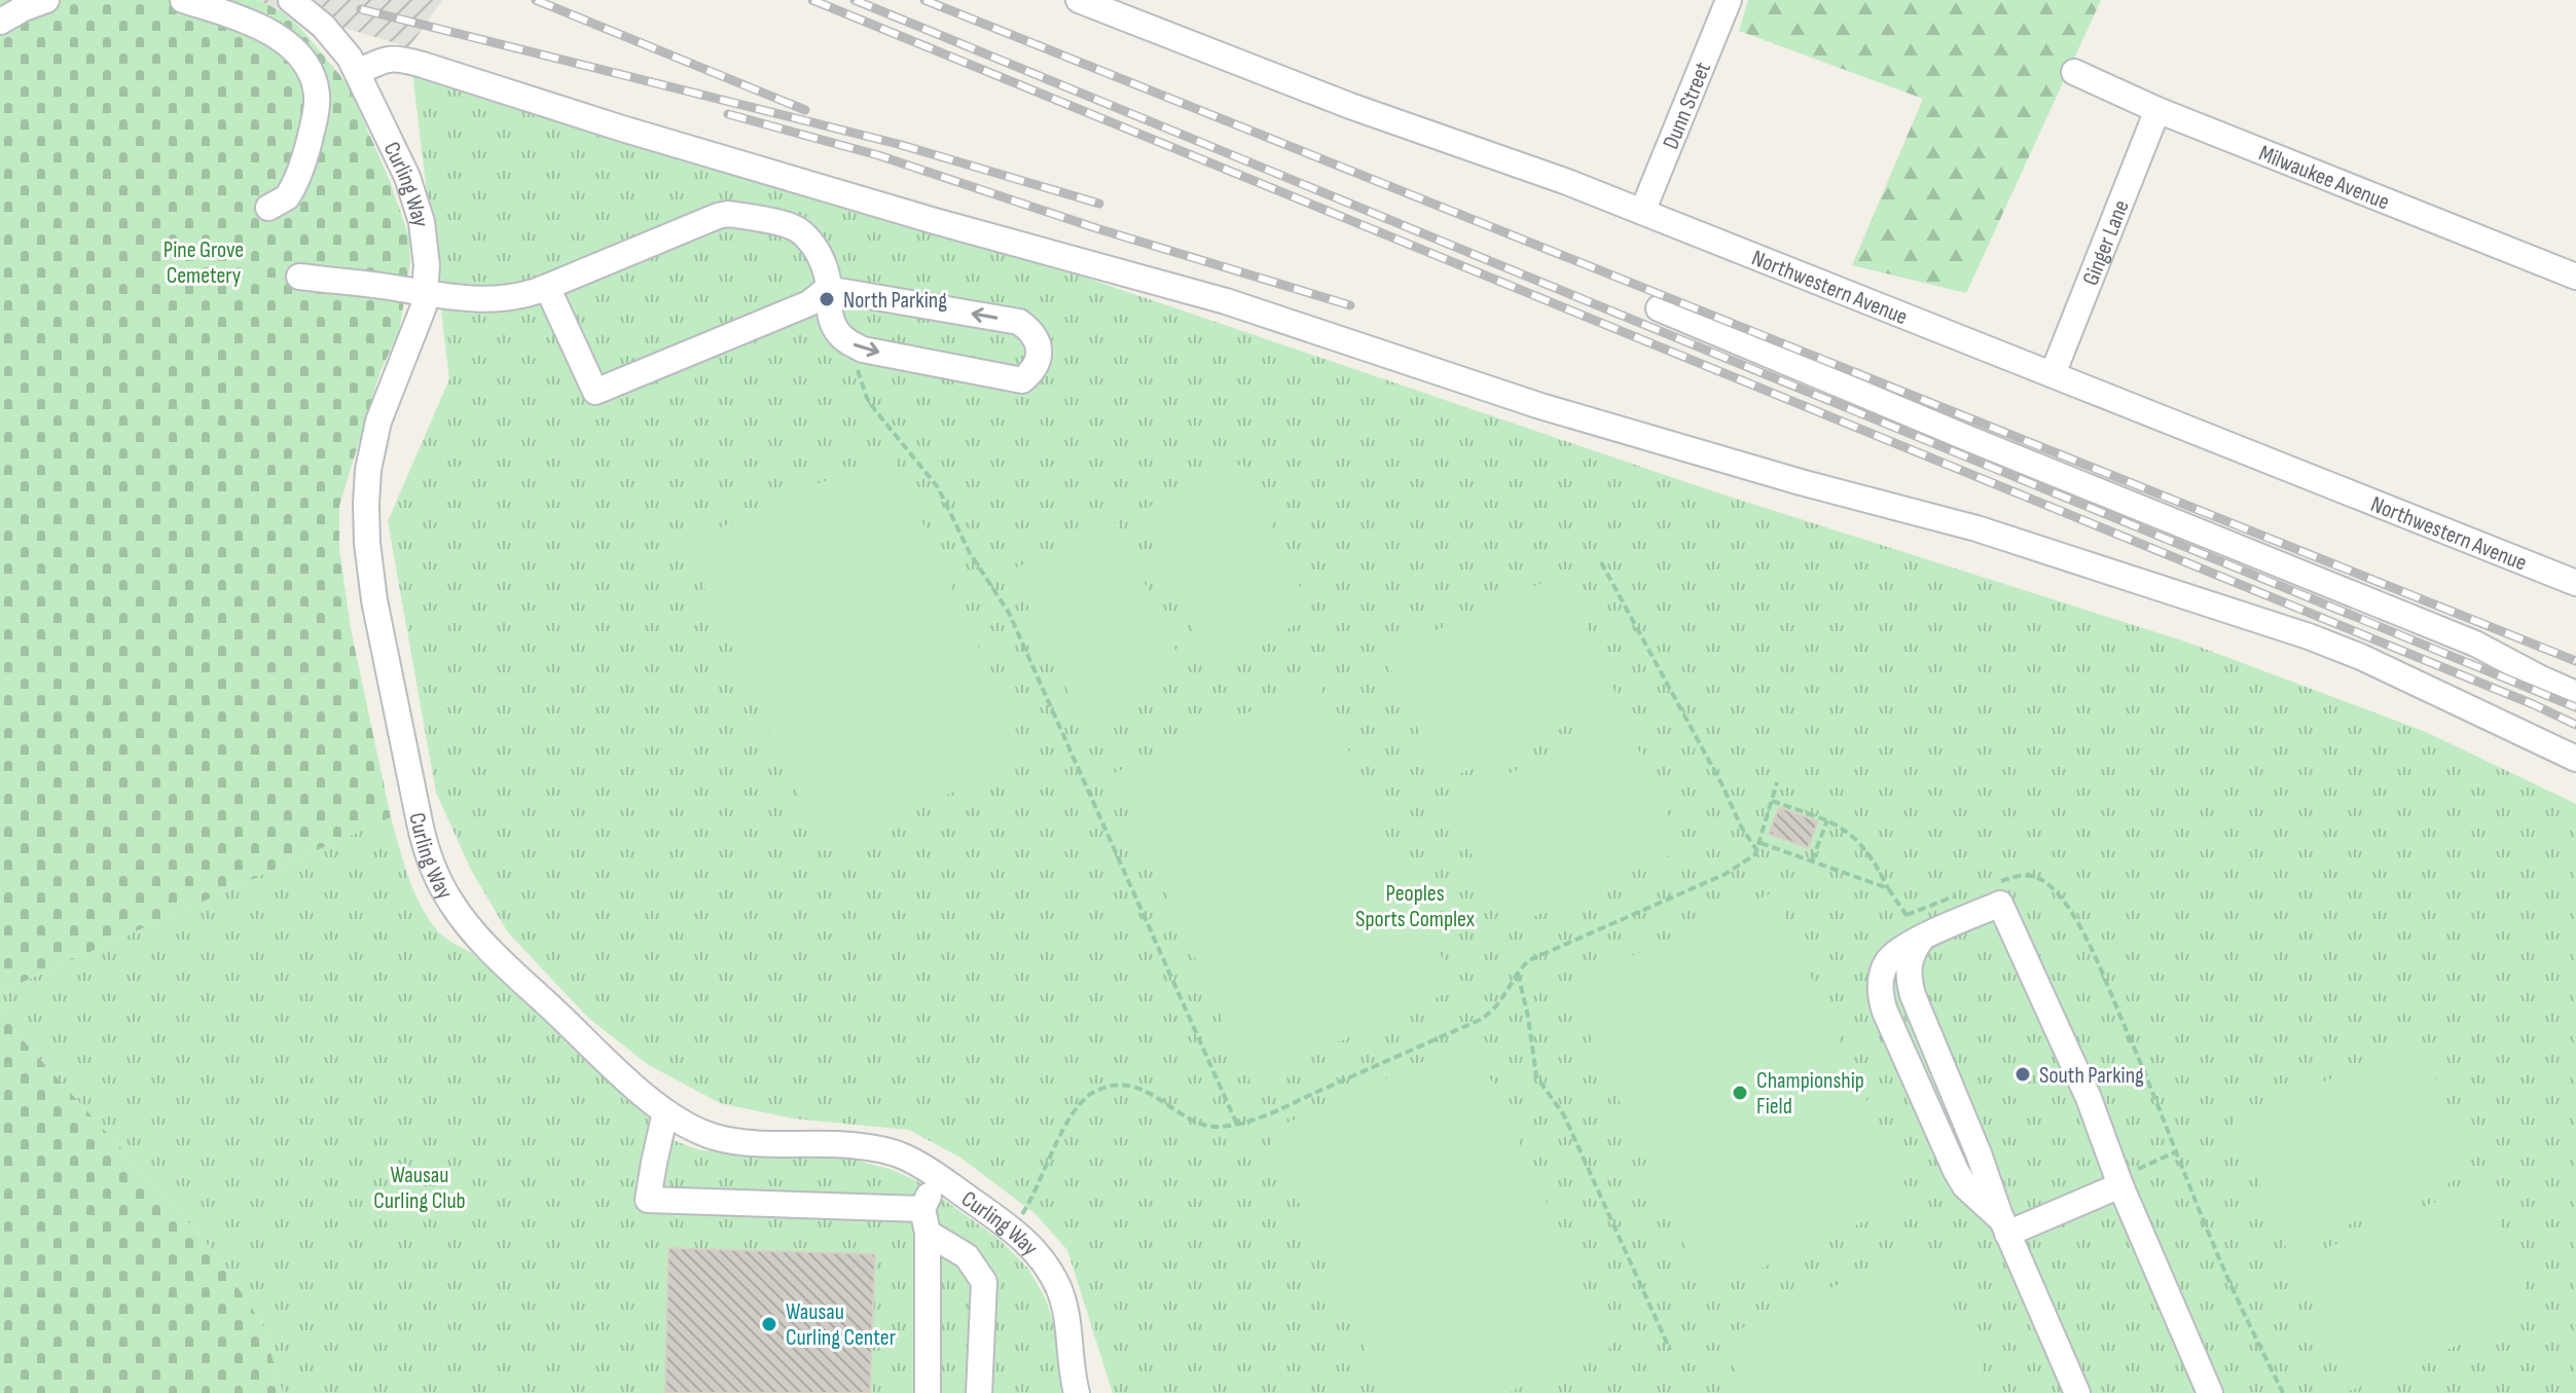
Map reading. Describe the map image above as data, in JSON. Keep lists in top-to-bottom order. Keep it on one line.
{"streets":{"street":["Dunn Street","Milwaukee Avenue","Curling Way","Ginger Lane","Northwestern Avenue"]},"crossings":[["Dunn Street","Northwestern Avenue"],["Milwaukee Avenue","Ginger Lane"],["Ginger Lane","Northwestern Avenue"]],"parks":["Pine Grove Cemetery","Peoples Sports Complex","Wausau Curling Club"],"places":["North Parking","South Parking","Championship Field","Wausau Curling Center"]}
